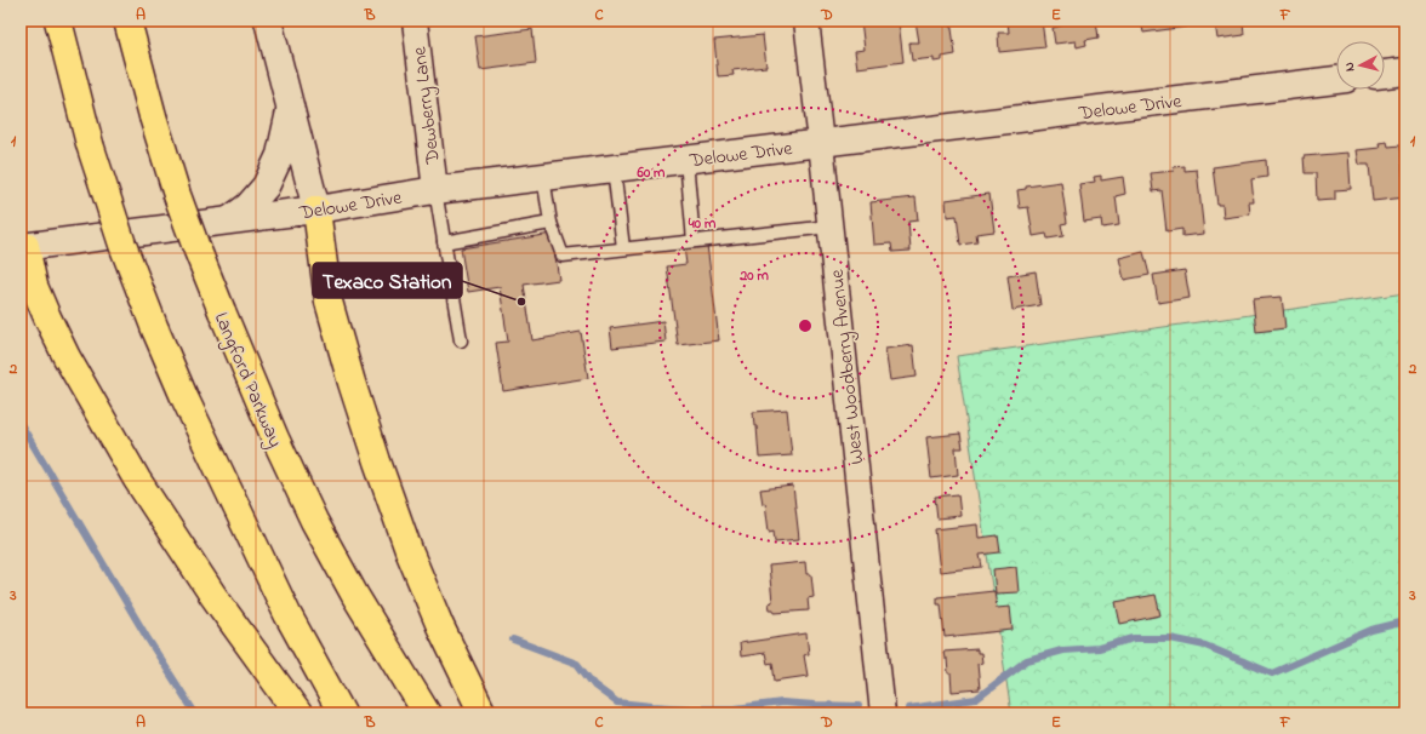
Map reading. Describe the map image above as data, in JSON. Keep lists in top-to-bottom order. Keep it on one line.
{"streets":{"highway":["Langford Parkway"],"street":["Dewberry Lane","Delowe Drive","West Woodberry Avenue"]},"crossings":[["Dewberry Lane","Delowe Drive"],["Delowe Drive","West Woodberry Avenue"]],"places":["Texaco Station"],"north":"left","grid":{"columns":["A","B","C","D","E","F"],"rows":["1","2","3"]},"rings":["60 m","40 m","20 m"]}
